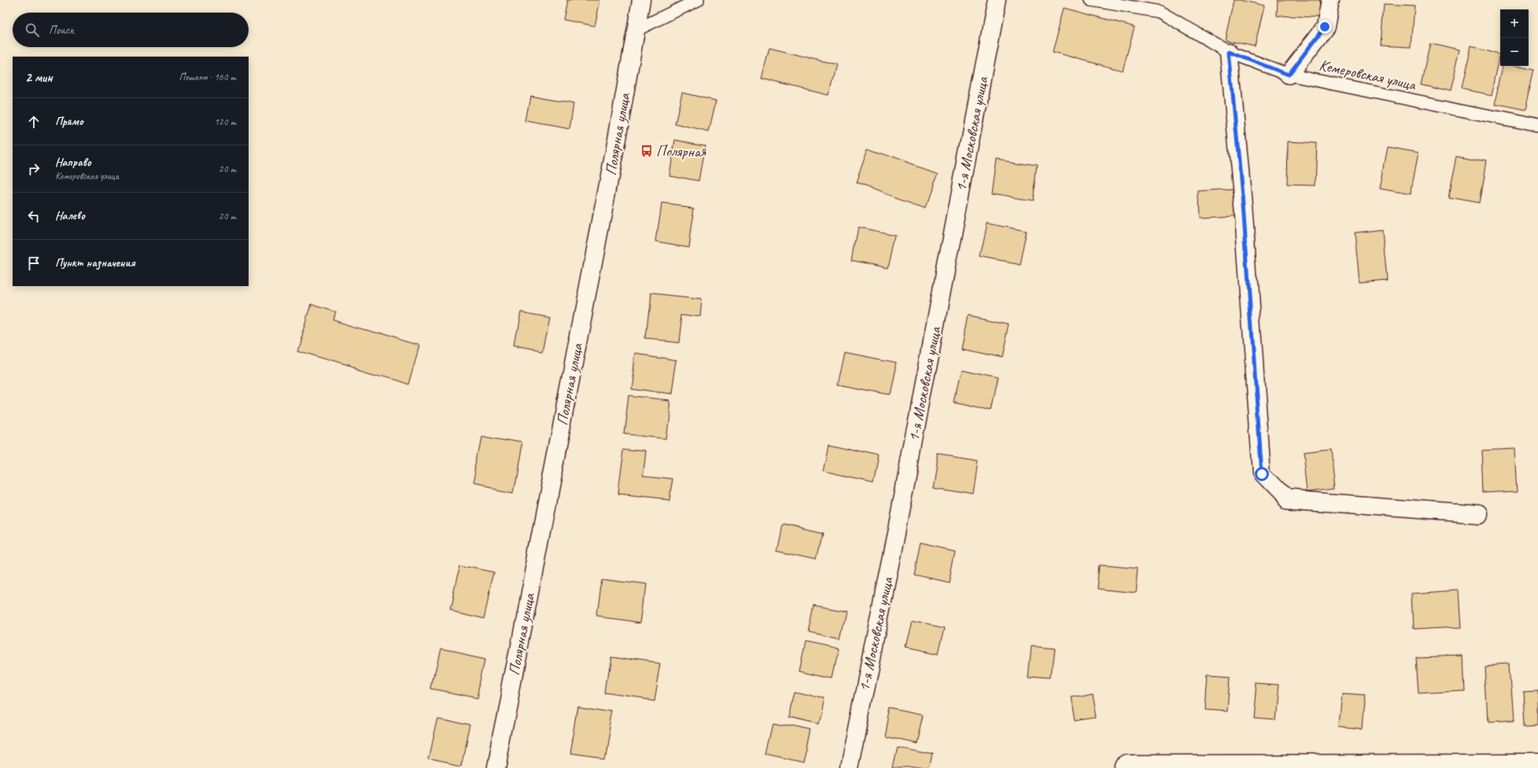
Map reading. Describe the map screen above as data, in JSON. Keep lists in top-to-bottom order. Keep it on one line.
{"streets":{"street":["Полярная улица","1-я Московская улица"],"lane":["Кемеровская улица"]},"places":{"bus stop":["Полярная"]},"page":{"map_buttons":["+","−"],"search":"Поиск","heading":["2 мин","Пешком · 160 m"],"list":[["Прямо","120 m"],["Направо","Кемеровская улица","20 m"],["Налево","20 m"],"Пункт назначения"]}}
